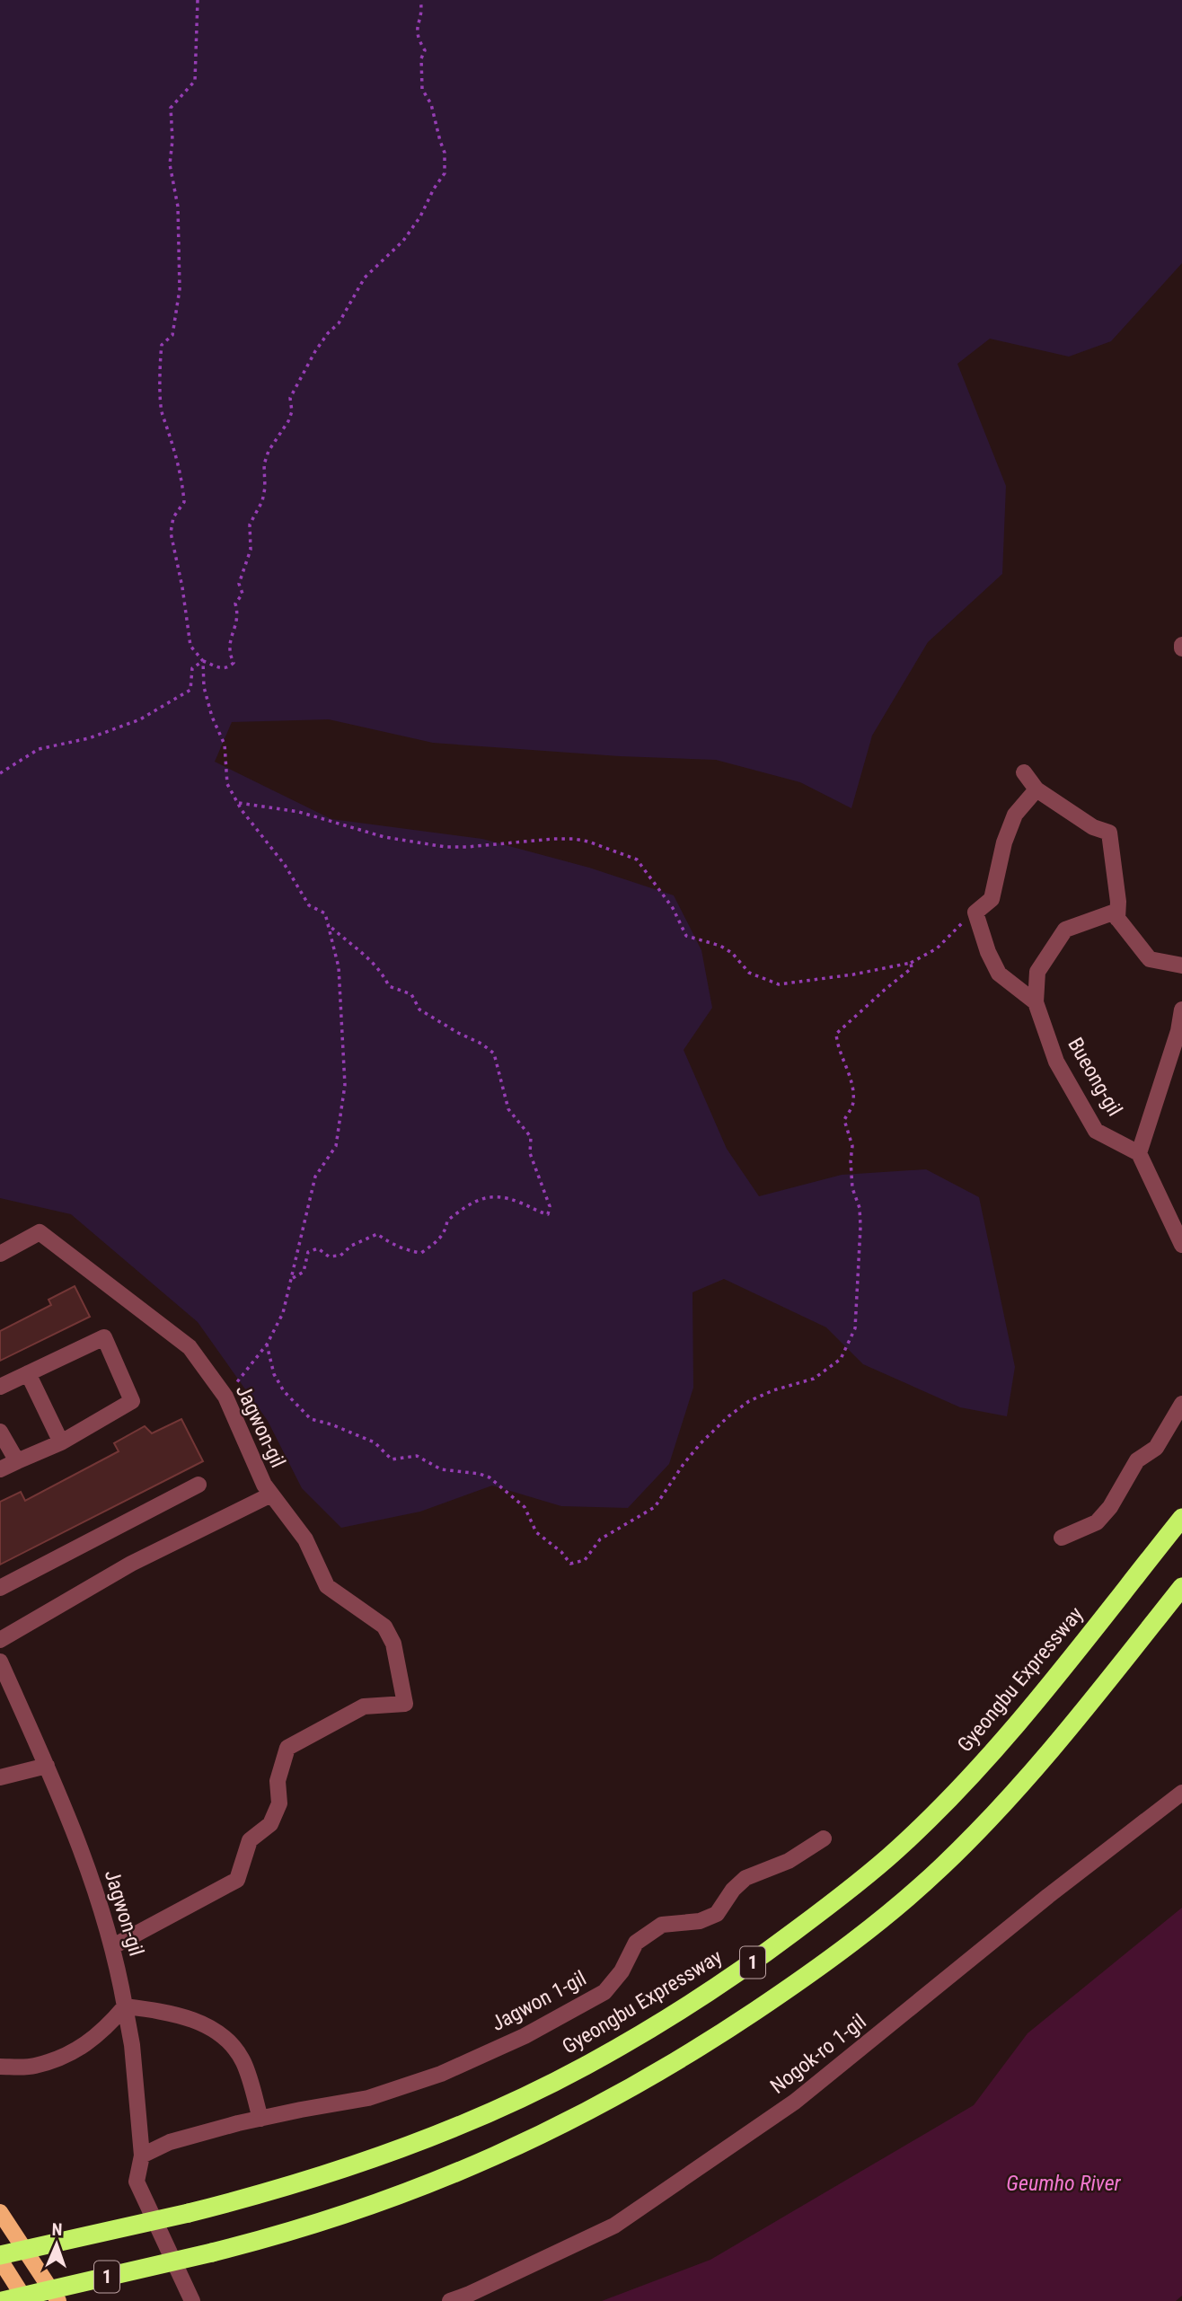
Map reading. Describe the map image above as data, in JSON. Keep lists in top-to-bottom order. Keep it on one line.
{"streets":{"highway":["Gyeongbu Expressway","1"],"street":["Bueong-gil","Jagwon-gil","Jagwon 1-gil","Nogok-ro 1-gil"]},"crossings":[["Jagwon-gil","Jagwon 1-gil"]],"water":["Geumho River"],"north":"top"}
